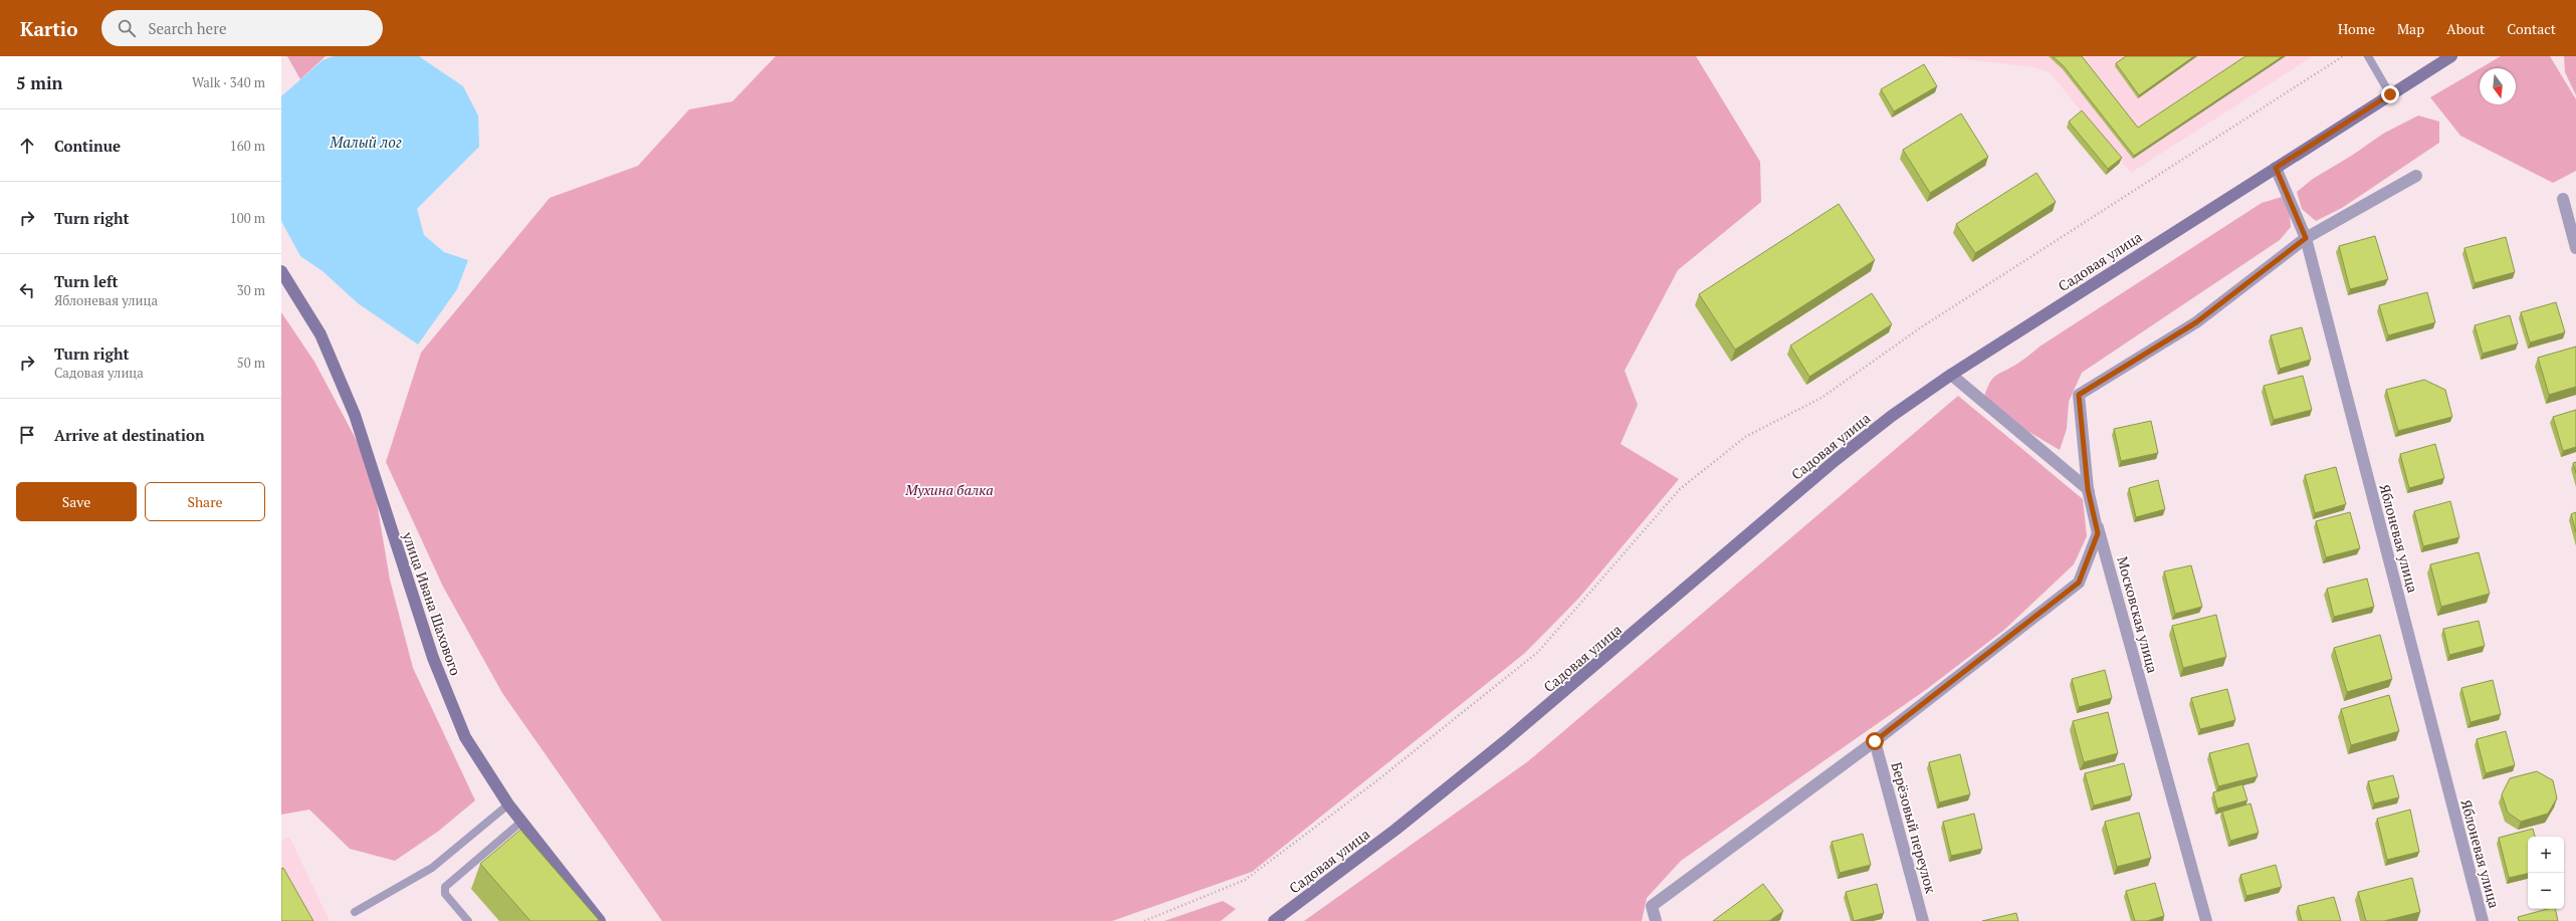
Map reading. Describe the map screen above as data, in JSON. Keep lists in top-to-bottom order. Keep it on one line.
{"streets":{"main road":["Садовая улица","улица Ивана Шахового"],"street":["Яблоневая улица","Московская улица","Берёзовый переулок"]},"crossings":[["Садовая улица","Яблоневая улица"]],"water":["Малый лог"],"parks":["Мухина балка"],"north":"bottom","page":{"header":"Kartio","search":"Search here","nav":["Home","Map","About","Contact"],"heading":["5 min","Walk · 340 m"],"list":[["Continue","160 m"],["Turn right","100 m"],["Turn left","Яблоневая улица","30 m"],["Turn right","Садовая улица","50 m"],"Arrive at destination"],"buttons":["Save","Share"],"map_buttons":["+","−"]}}
